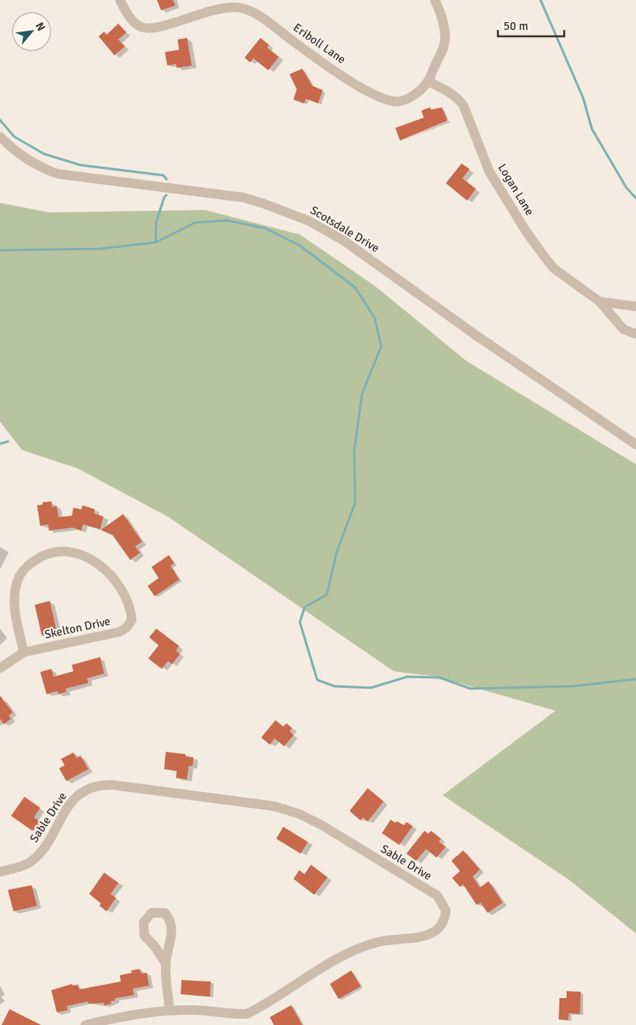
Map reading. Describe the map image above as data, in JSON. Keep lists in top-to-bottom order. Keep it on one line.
{"streets":{"street":["Eriboll Lane","Logan Lane","Scotsdale Drive","Skelton Drive","Sable Drive"]},"crossings":[["Eriboll Lane","Logan Lane"]],"scale_bar":"50 m","north":"top right"}
